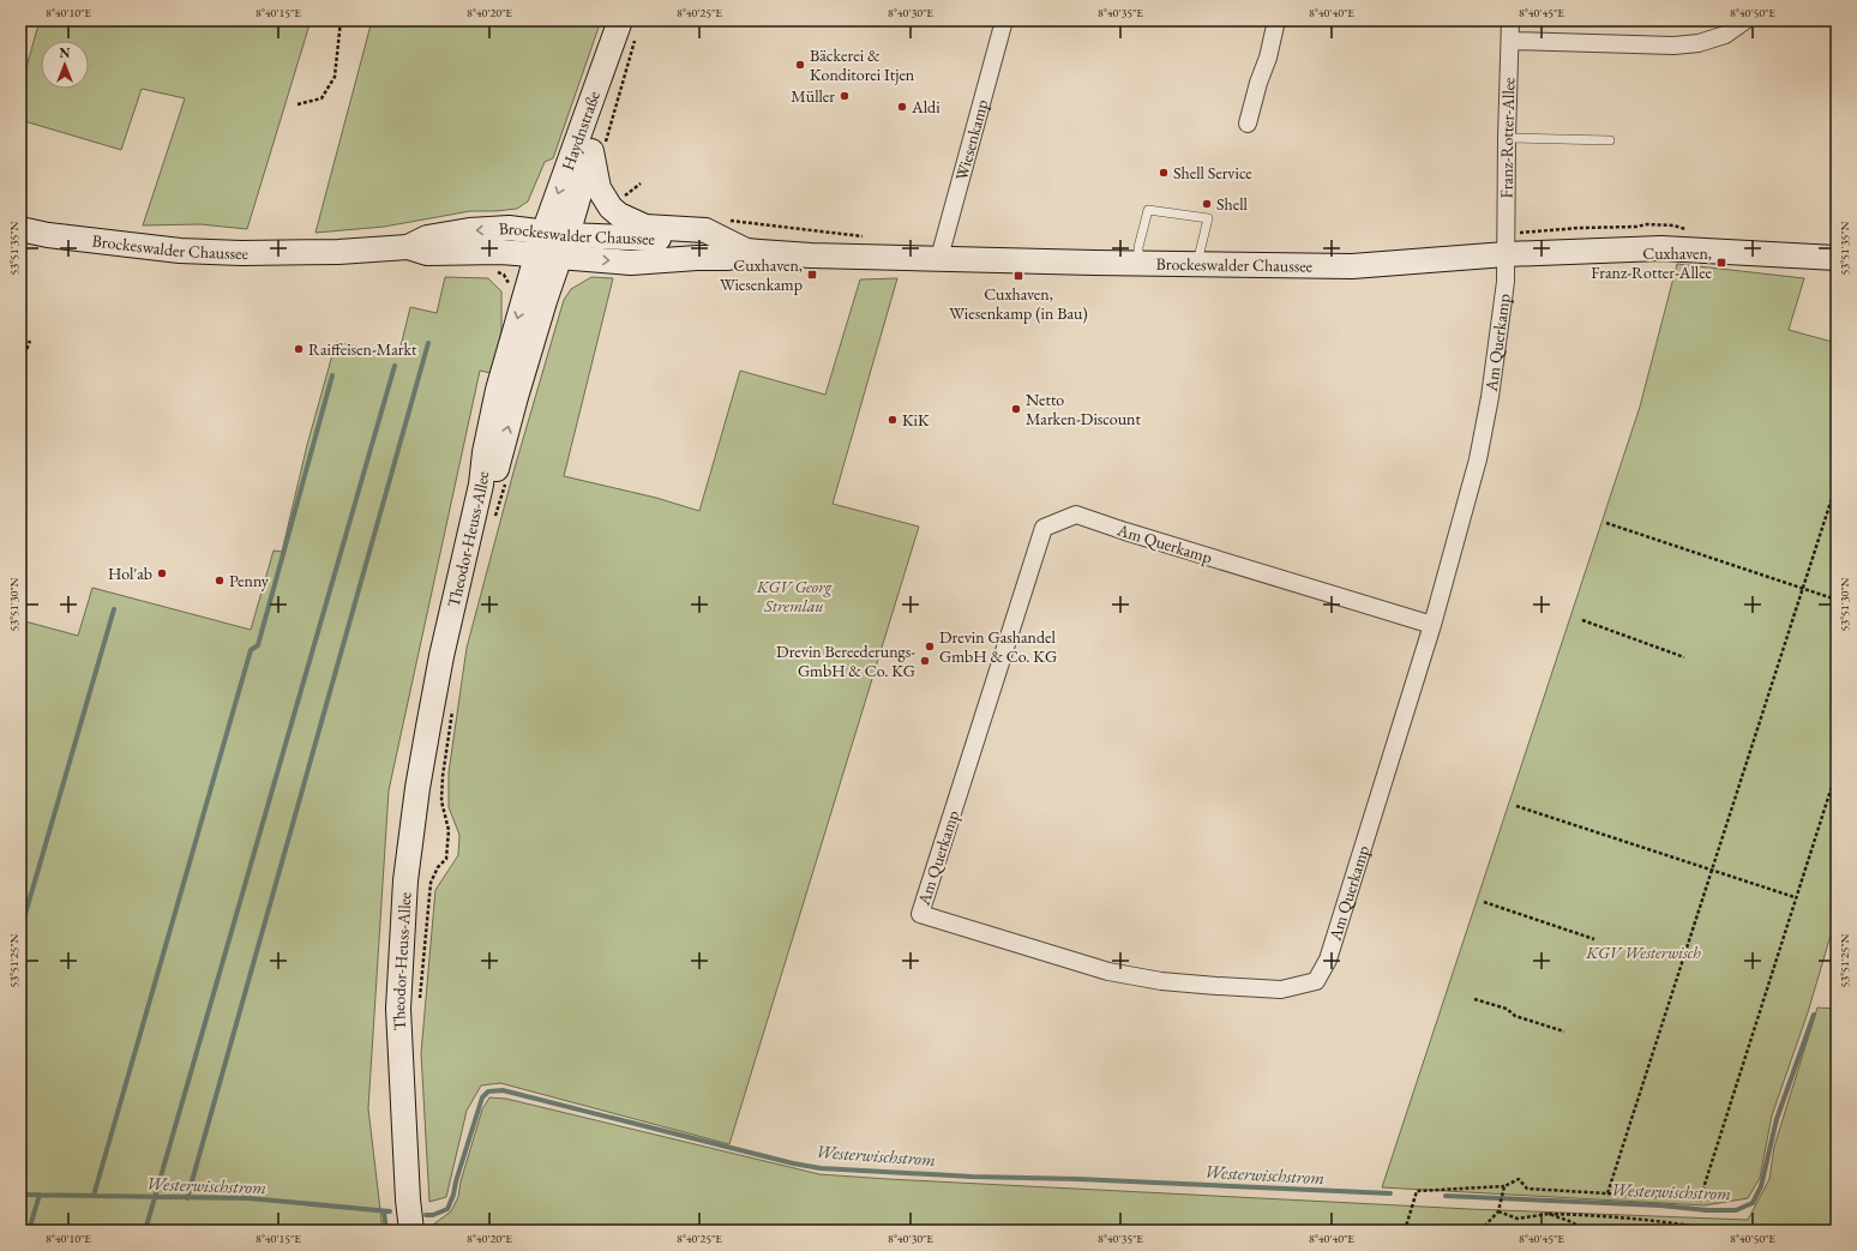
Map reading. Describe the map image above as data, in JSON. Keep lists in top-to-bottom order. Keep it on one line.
{"streets":{"street":["Haydnstraße","Franz-Rotter-Allee","Wiesenkamp","Brockeswalder Chaussee","Am Querkamp","Theodor-Heuss-Allee"]},"crossings":[["Haydnstraße","Brockeswalder Chaussee"],["Haydnstraße","Theodor-Heuss-Allee"],["Franz-Rotter-Allee","Brockeswalder Chaussee"],["Franz-Rotter-Allee","Am Querkamp"],["Wiesenkamp","Brockeswalder Chaussee"],["Brockeswalder Chaussee","Am Querkamp"],["Brockeswalder Chaussee","Theodor-Heuss-Allee"]],"water":["Westerwischstrom"],"parks":["KGV Georg Stremlau","KGV Westerwisch"],"places":{"other":["Bäckerei & Konditorei Itjen","Müller","Aldi","Shell Service","Shell","Raiffeisen-Markt","Netto Marken-Discount","KiK","Hol'ab","Penny","Drevin Gashandel GmbH & Co. KG","Drevin Bereederungs- GmbH & Co. KG"],"transit":["Cuxhaven, Franz-Rotter-Allee","Cuxhaven, Wiesenkamp","Cuxhaven, Wiesenkamp (in Bau)"]},"north":"top","coordinates":["8°40'10\"E","8°40'15\"E","8°40'20\"E","8°40'25\"E","8°40'30\"E","8°40'35\"E","8°40'40\"E","8°40'45\"E","8°40'50\"E","53°51'35\"N","53°51'30\"N","53°51'25\"N"]}
